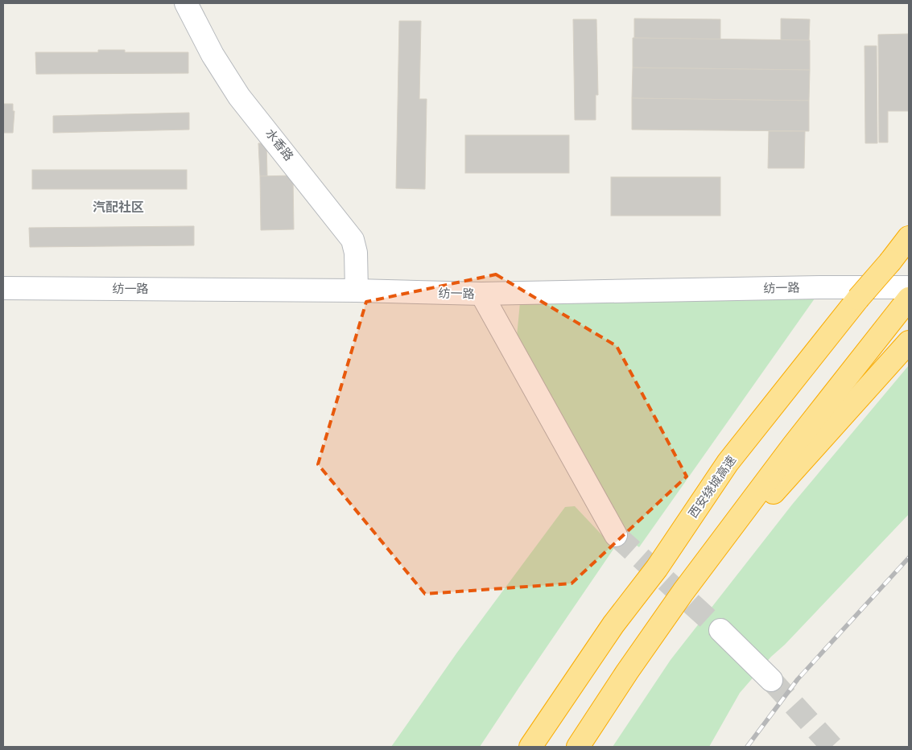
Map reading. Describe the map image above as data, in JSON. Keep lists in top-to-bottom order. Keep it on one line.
{"streets":{"highway":["西安绕城高速"],"street":["水香路","纺一路"]},"crossings":[["水香路","纺一路"]],"districts":["汽配社区"]}
